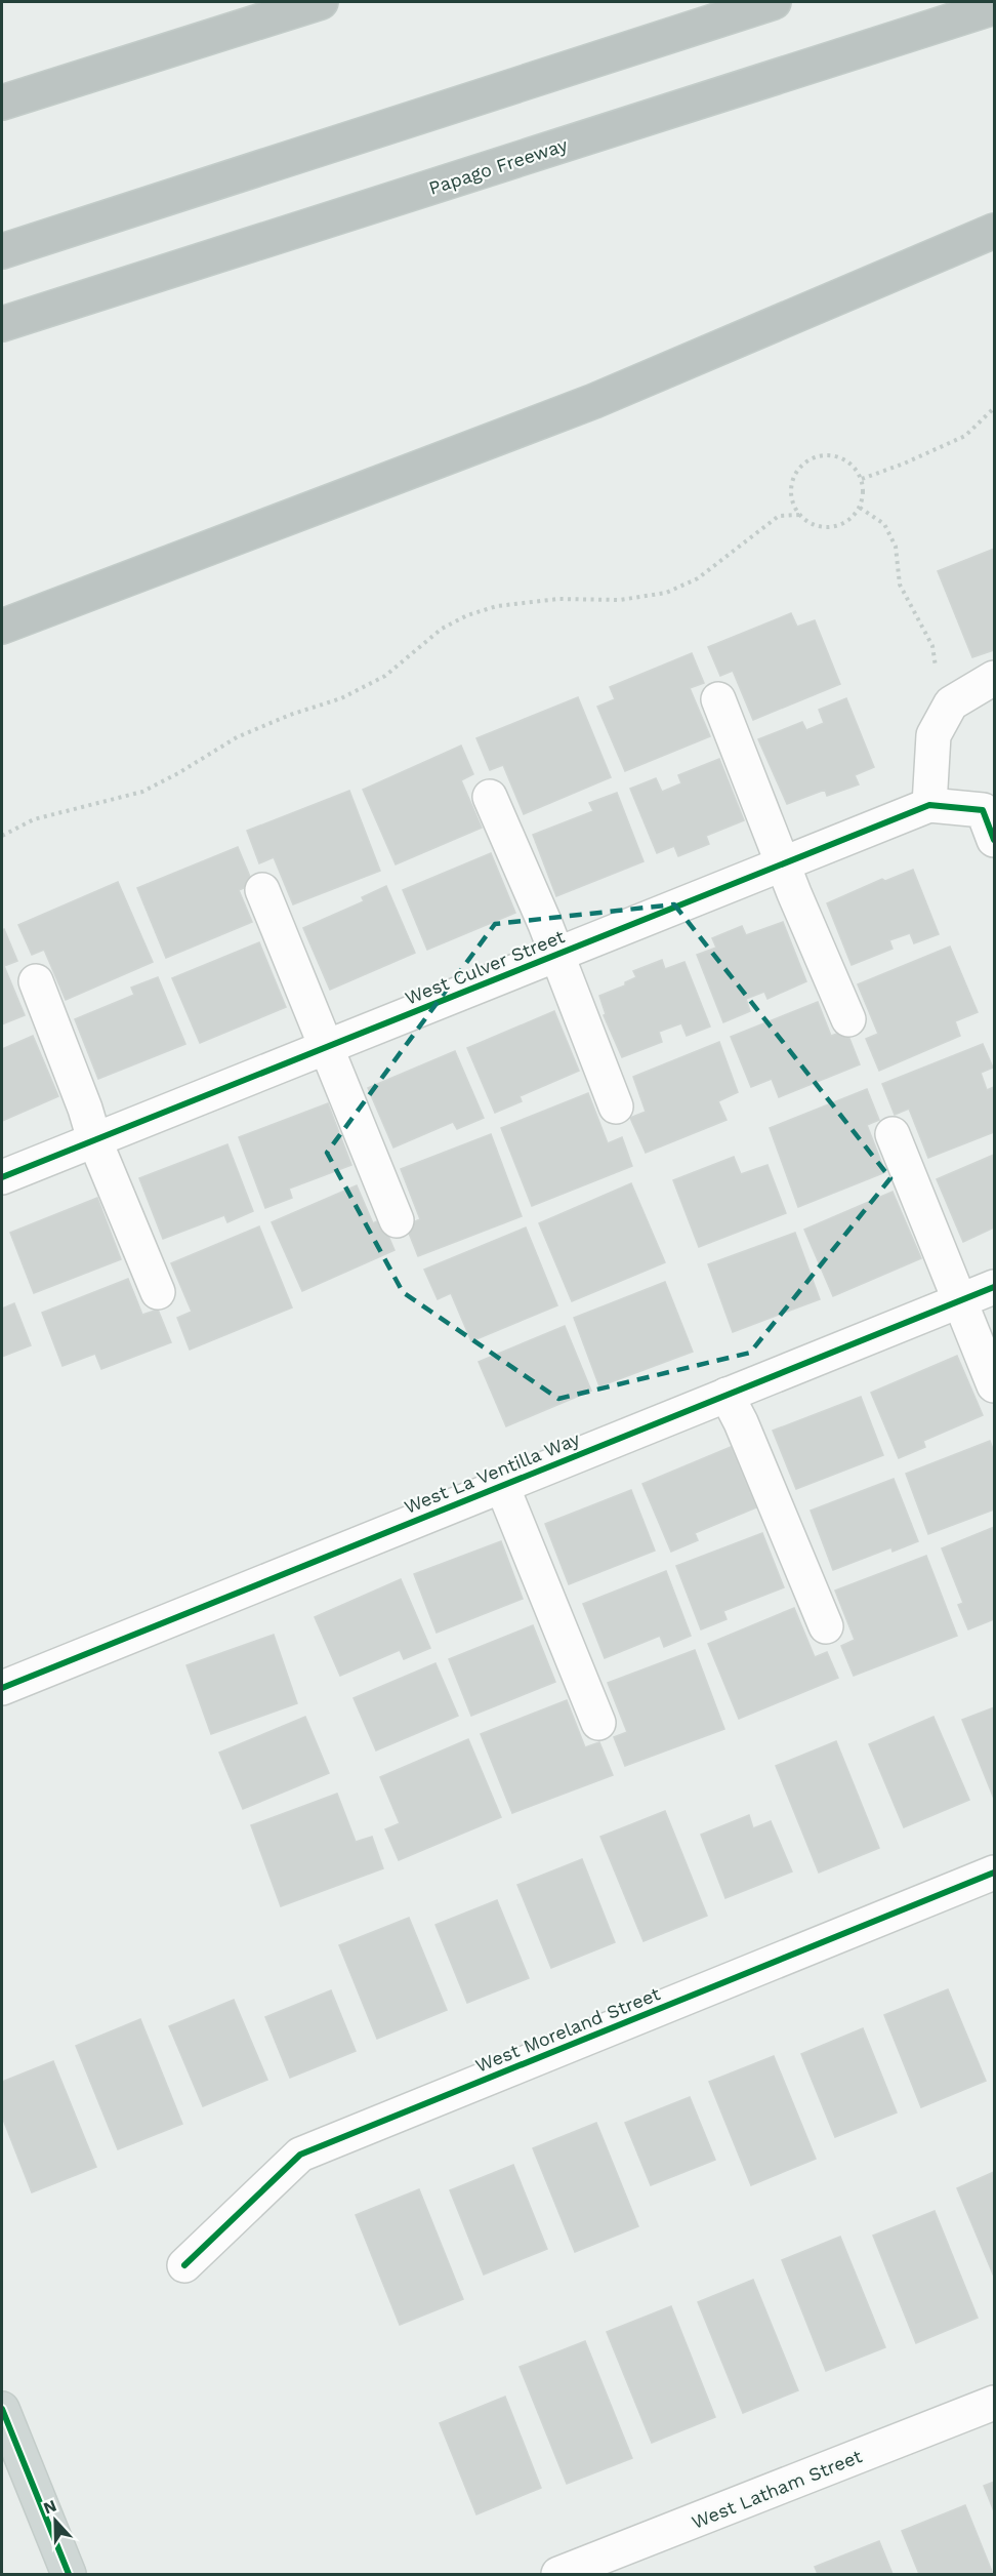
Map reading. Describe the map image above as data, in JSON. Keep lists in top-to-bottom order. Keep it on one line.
{"streets":{"highway":["Papago Freeway"],"street":["West Culver Street","West La Ventilla Way","West Moreland Street","West Latham Street"]},"north":"top"}
